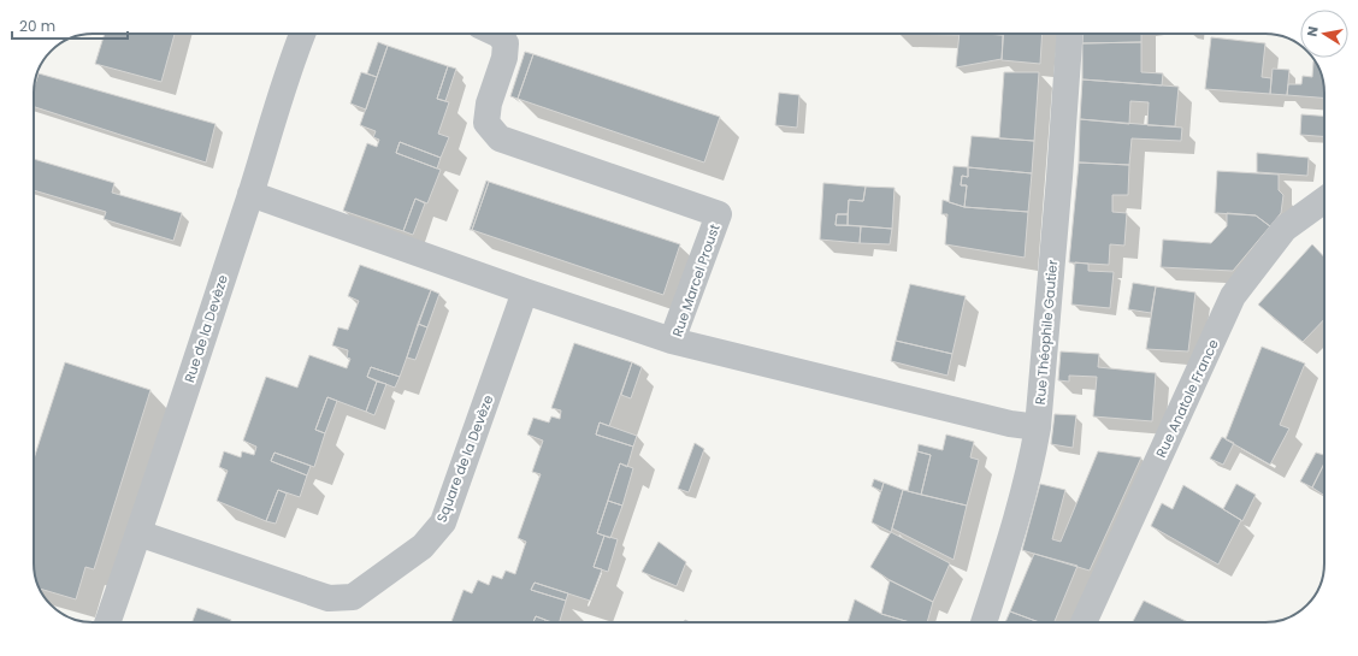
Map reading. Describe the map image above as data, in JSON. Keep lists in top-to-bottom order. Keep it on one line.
{"streets":{"street":["Rue Marcel Proust","Rue de la Devèze","Rue Théophile Gautier","Rue Anatole France","Square de la Devèze"]},"crossings":[["Rue Marcel Proust","Rue Théophile Gautier"],["Rue de la Devèze","Square de la Devèze"]],"scale_bar":"20 m","north":"left"}
